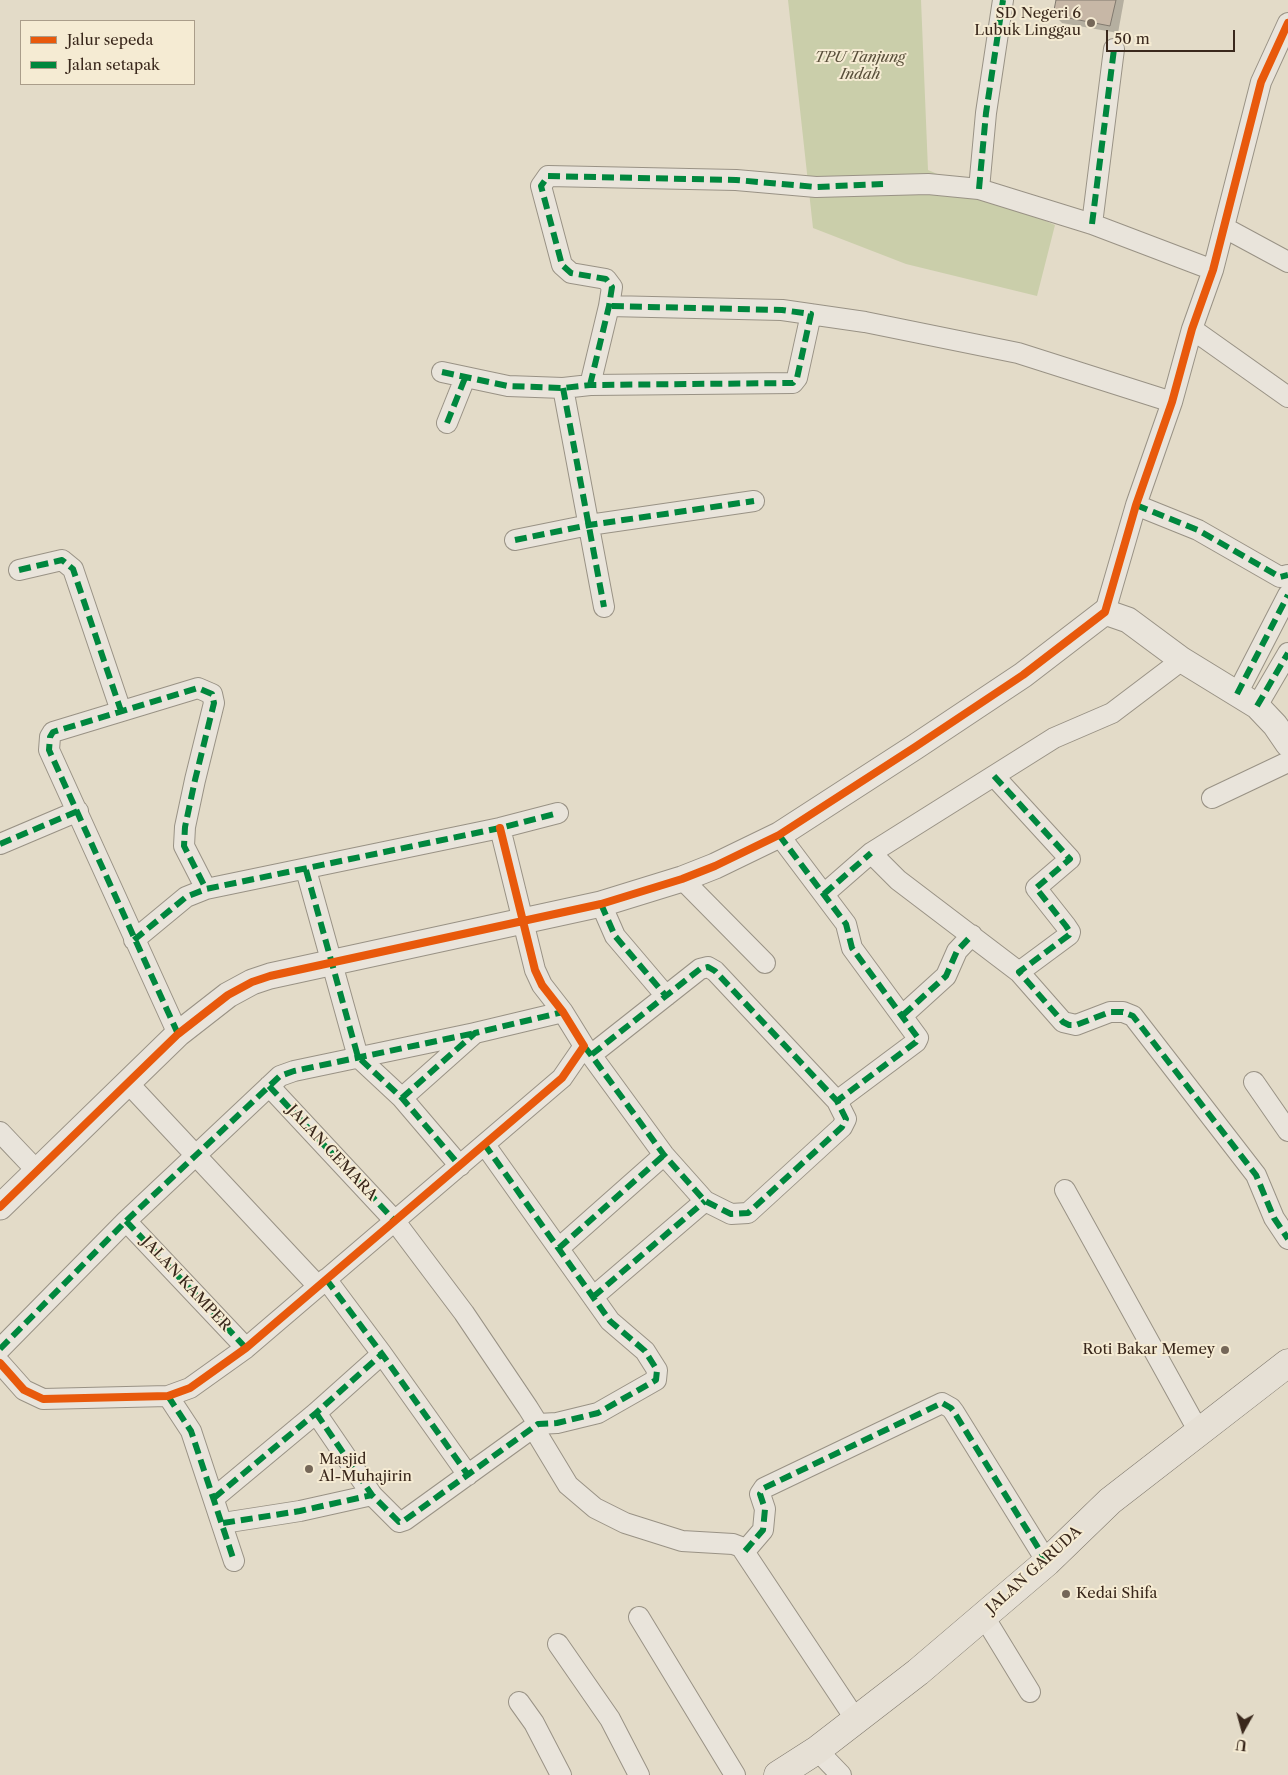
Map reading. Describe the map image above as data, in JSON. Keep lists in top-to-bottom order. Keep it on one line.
{"streets":{"highway":["JALAN GARUDA"],"street":["JALAN CEMARA","JALAN KAMPER"]},"parks":["TPU Tanjung Indah"],"places":["SD Negeri 6 Lubuk Linggau","Roti Bakar Memey","Masjid Al-Muhajirin","Kedai Shifa"],"legend":["Jalur sepeda","Jalan setapak"],"scale_bar":"50 m","north":"bottom"}
